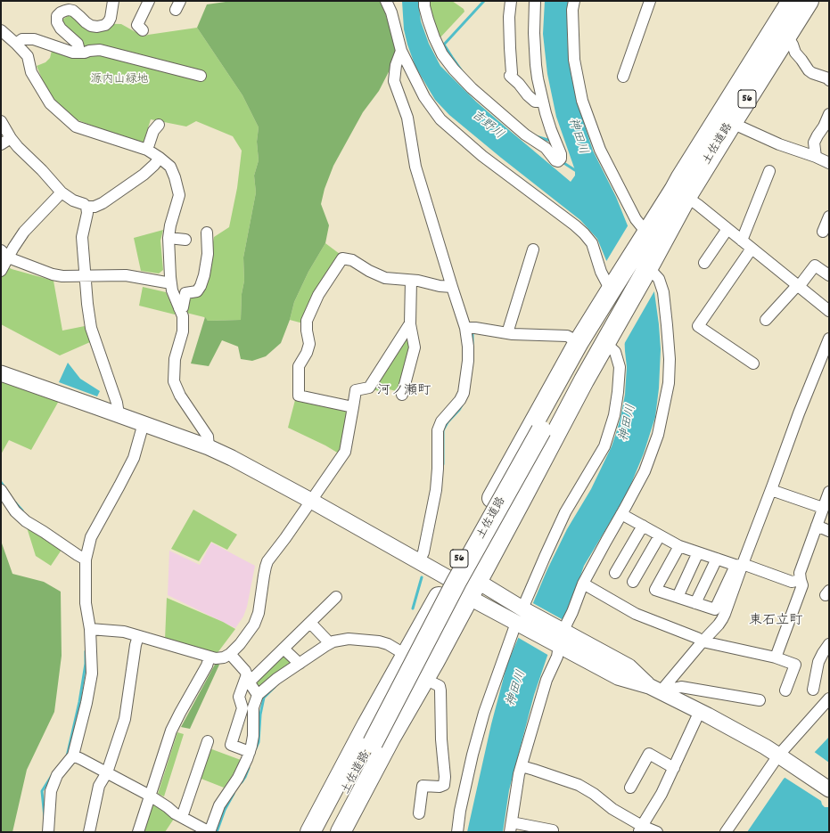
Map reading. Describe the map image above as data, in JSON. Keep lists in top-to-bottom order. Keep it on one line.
{"streets":{"highway":["56","土佐道路"]},"crossings":[["56","土佐道路"]],"districts":["河ノ瀬町","東石立町"],"water":["吉野川","神田川"],"parks":["源内山緑地"]}
